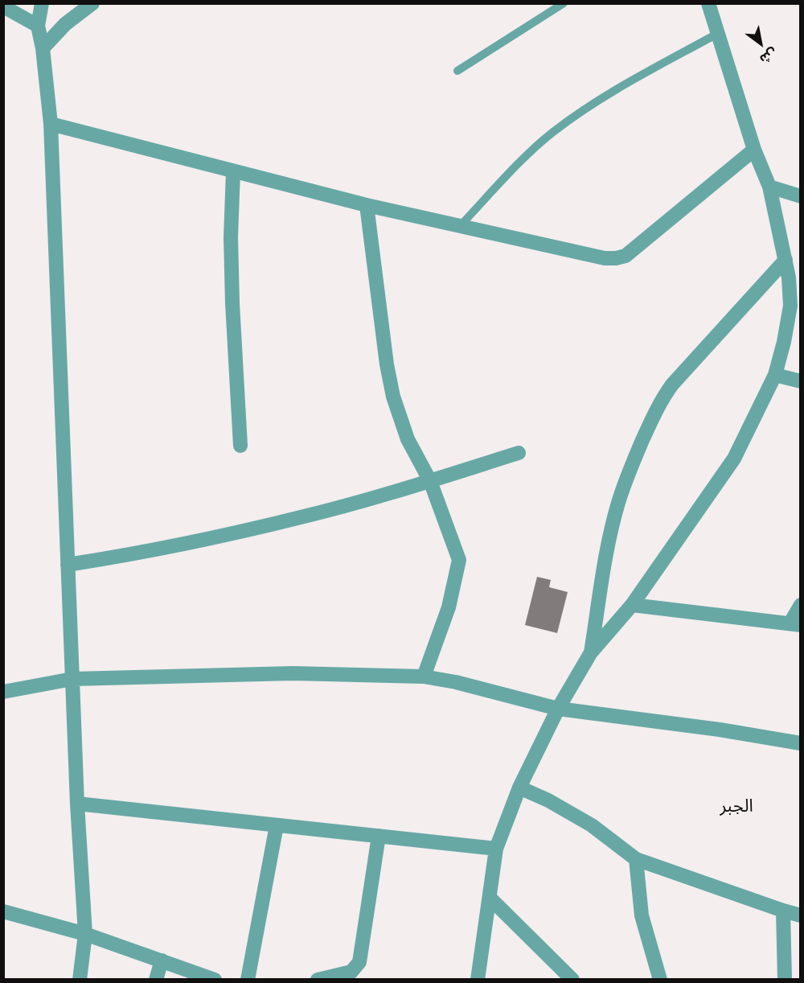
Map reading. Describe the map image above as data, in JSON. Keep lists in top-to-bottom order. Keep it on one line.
{"districts":["الجبر"],"north":"bottom right"}
